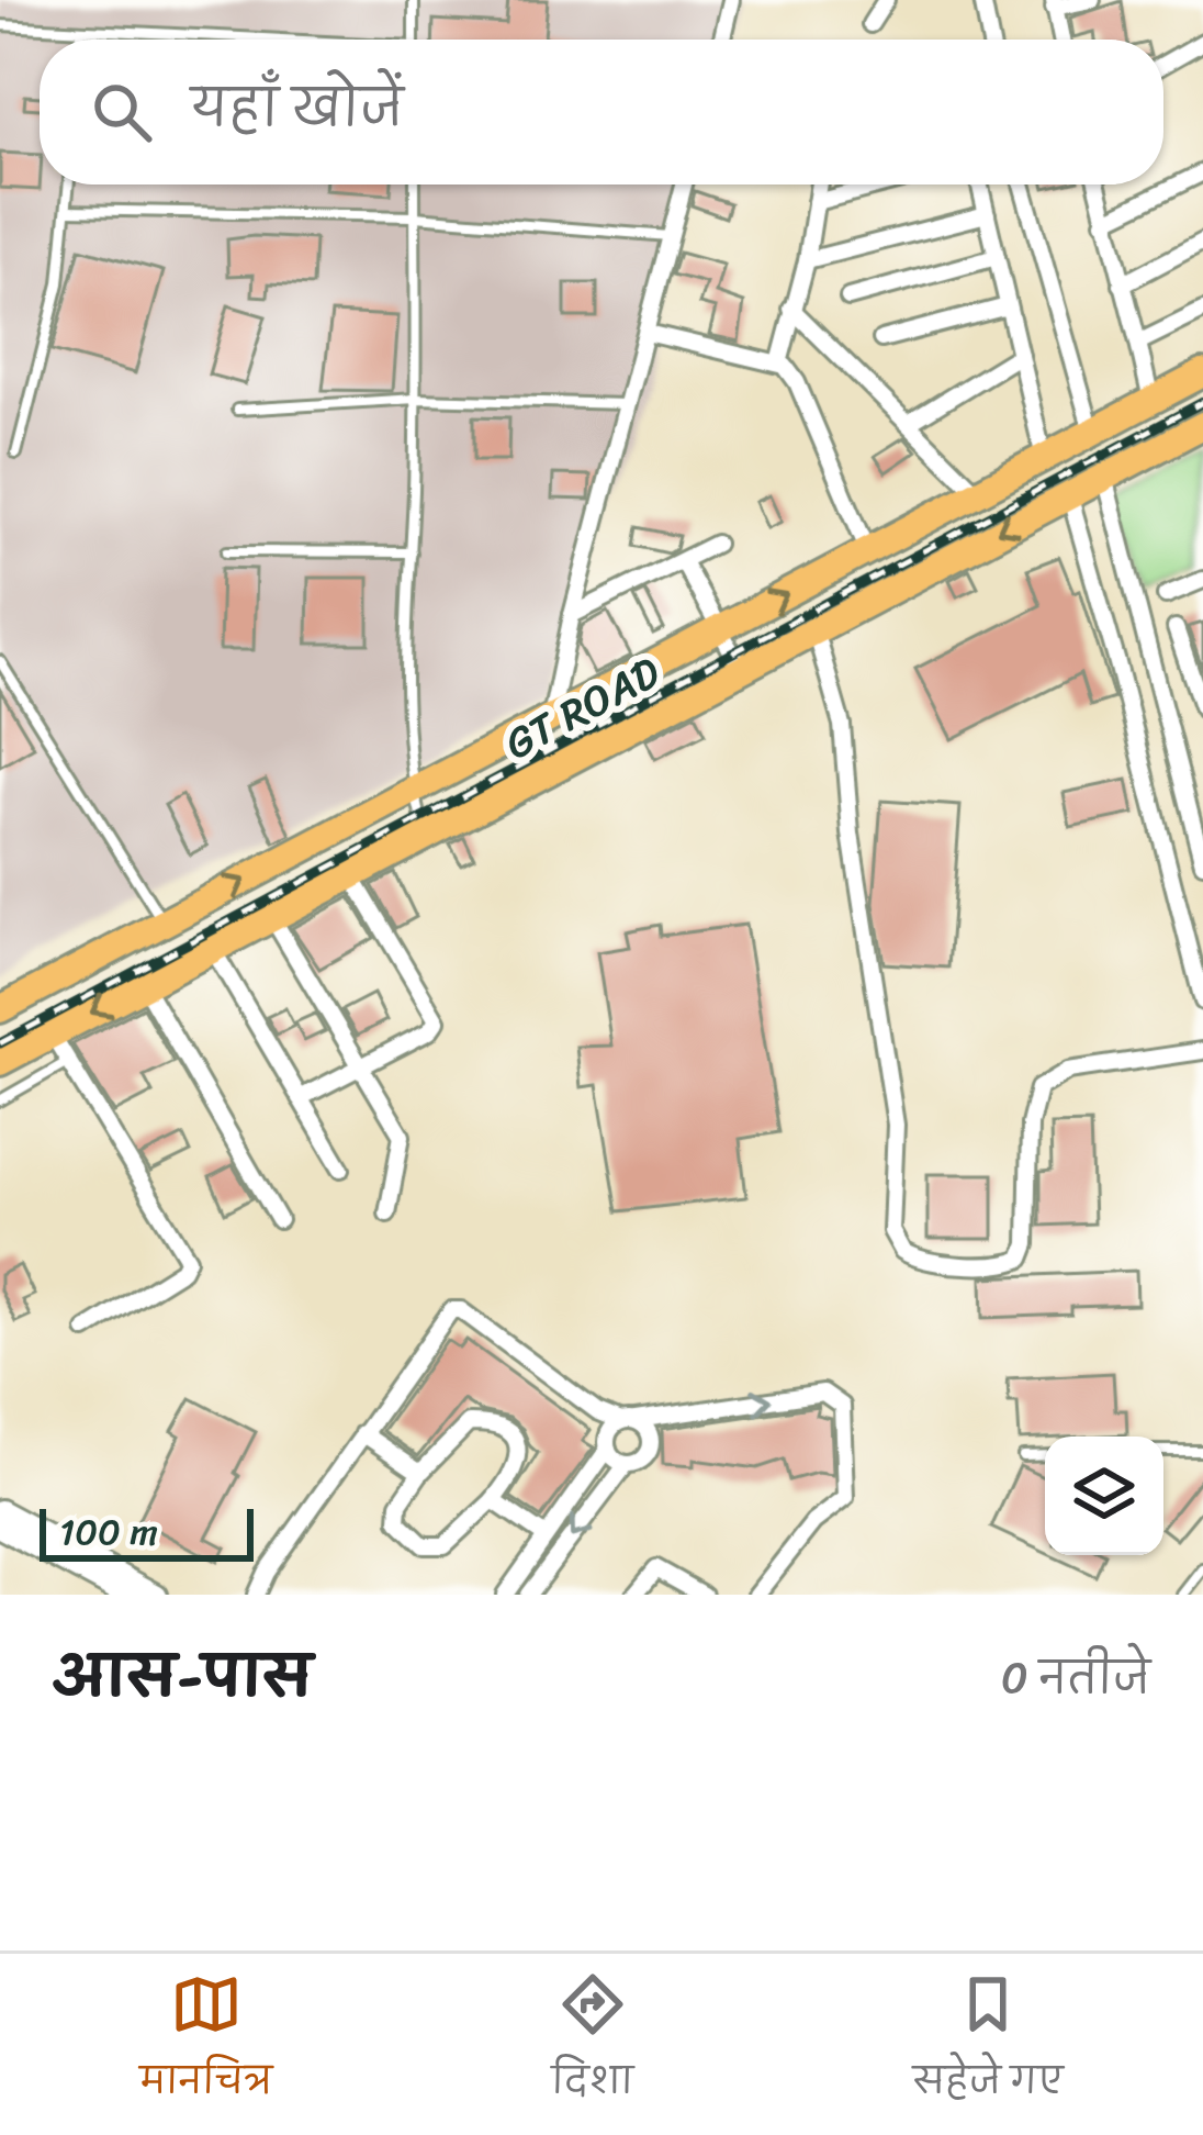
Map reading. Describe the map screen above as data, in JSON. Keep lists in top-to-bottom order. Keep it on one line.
{"streets":{"highway":["GT ROAD"]},"scale_bar":"100 m","page":{"search":"यहाँ खोजें","scale":"100 m","heading":["आस-पास","0 नतीजे"],"nav":["मानचित्र","दिशा","सहेजे गए"]}}
